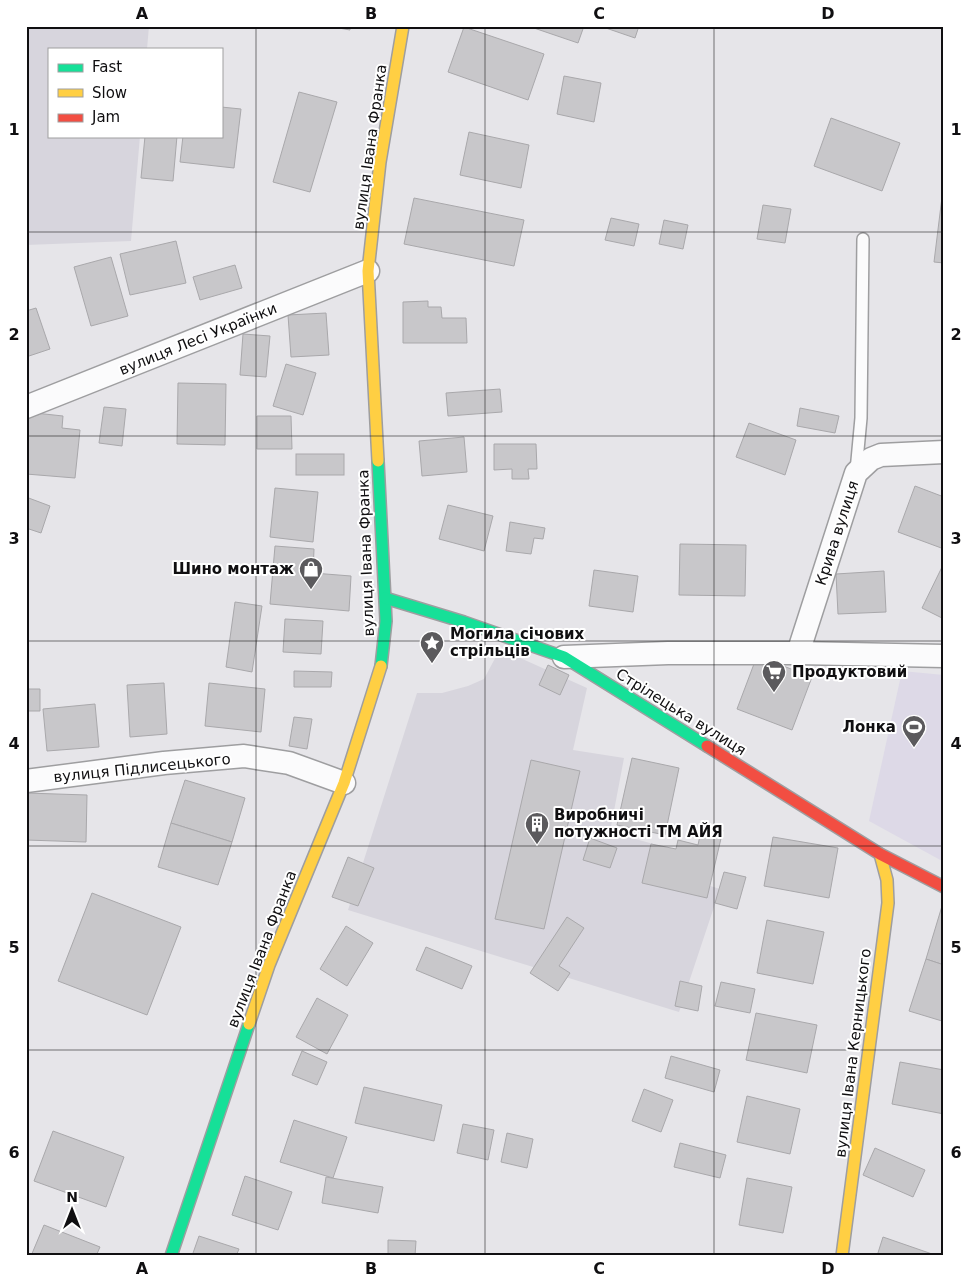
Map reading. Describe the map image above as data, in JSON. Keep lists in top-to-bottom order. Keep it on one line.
{"streets":{"street":["вулиця Івана Франка","вулиця Лесі Українки","Крива вулиця","Стрілецька вулиця","вулиця Підлисецького","вулиця Івана Керницького"]},"crossings":[["вулиця Івана Франка","вулиця Лесі Українки"],["вулиця Івана Франка","Стрілецька вулиця"],["вулиця Івана Франка","вулиця Підлисецького"],["Стрілецька вулиця","вулиця Івана Керницького"]],"places":{"shop":["Шино монтаж"],"place":["Могила січових стрільців"],"supermarket":["Продуктовий"],"sports":["Лонка"],"building":["Виробничі потужності ТМ АЙЯ"]},"legend":["Fast","Slow","Jam"],"north":"top","grid":{"columns":["A","B","C","D"],"rows":["1","2","3","4","5","6"]}}
